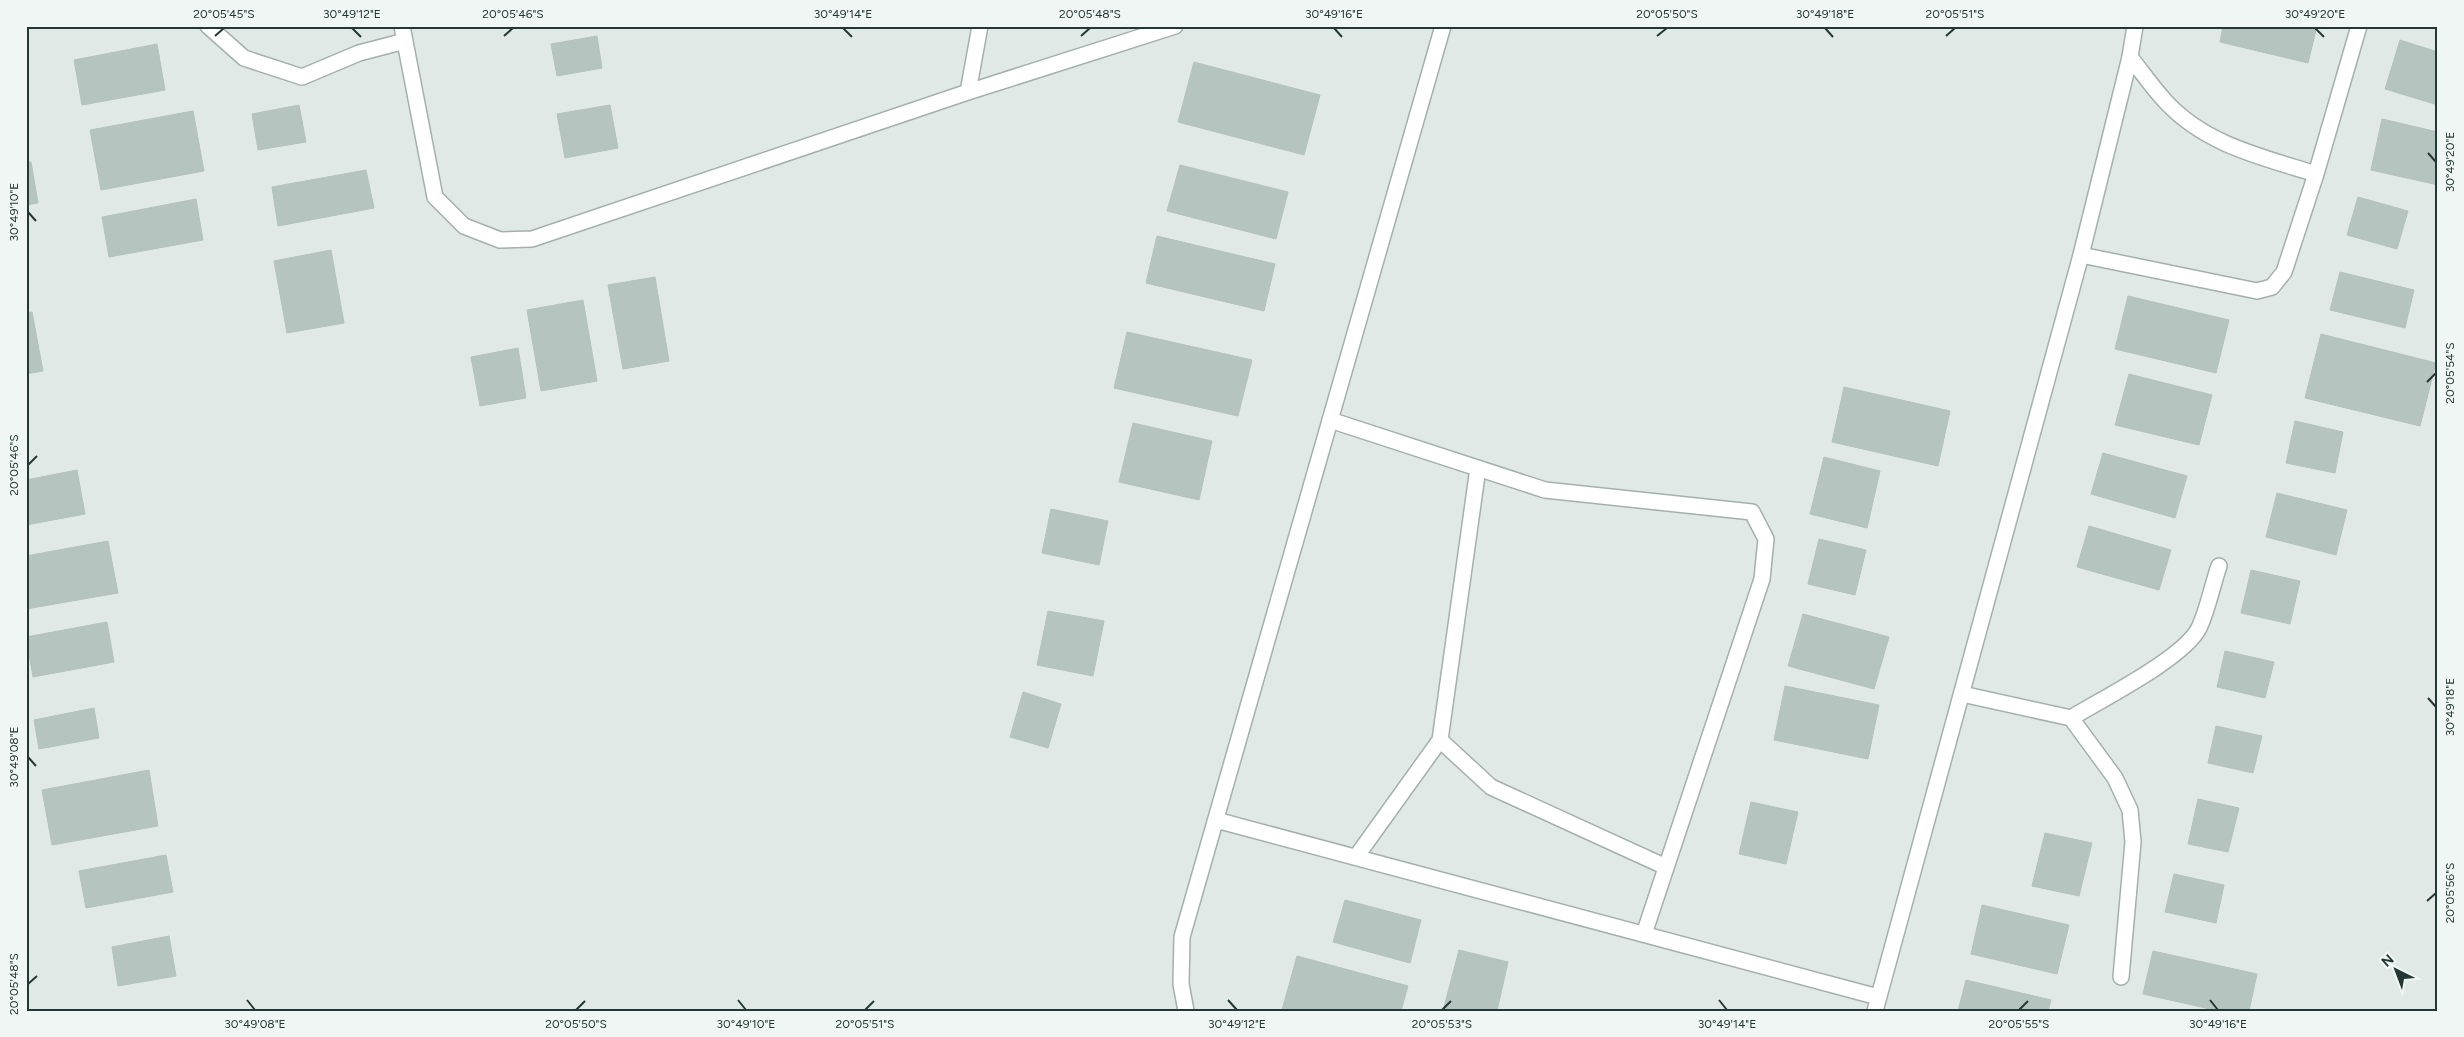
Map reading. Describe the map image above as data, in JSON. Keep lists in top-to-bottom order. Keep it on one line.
{"north":"top left","coordinates":["20°05'45\"S","30°49'12\"E","20°05'46\"S","30°49'14\"E","20°05'48\"S","30°49'16\"E","20°05'50\"S","30°49'18\"E","20°05'51\"S","30°49'20\"E","30°49'10\"E","20°05'54\"S","30°49'08\"E","20°05'56\"S","20°05'53\"S","20°05'55\"S"]}
